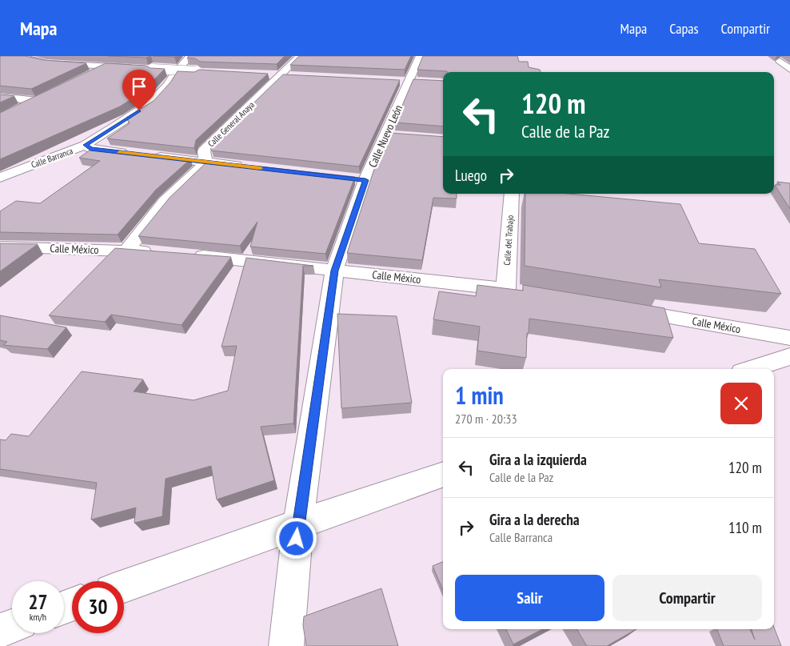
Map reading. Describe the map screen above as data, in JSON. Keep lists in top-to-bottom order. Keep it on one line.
{"streets":{"street":["Calle General Anaya","Calle Nuevo León","Calle Barranca","Calle del Trabajo","Calle México"]},"crossings":[["Calle General Anaya","Calle México"],["Calle Nuevo León","Calle México"],["Calle del Trabajo","Calle México"]],"page":{"header":"Mapa","nav":["Mapa","Capas","Compartir"],"turn":["120 m","Calle de la Paz"],"then":"Luego","heading":["1 min","270 m · 20:33"],"list":[{"name":"Gira a la izquierda","note":"Calle de la Paz","value":"120 m"},{"name":"Gira a la derecha","note":"Calle Barranca","value":"110 m"}],"buttons":["Salir","Compartir"],"speed":"27 km/h","limit":"30"}}
